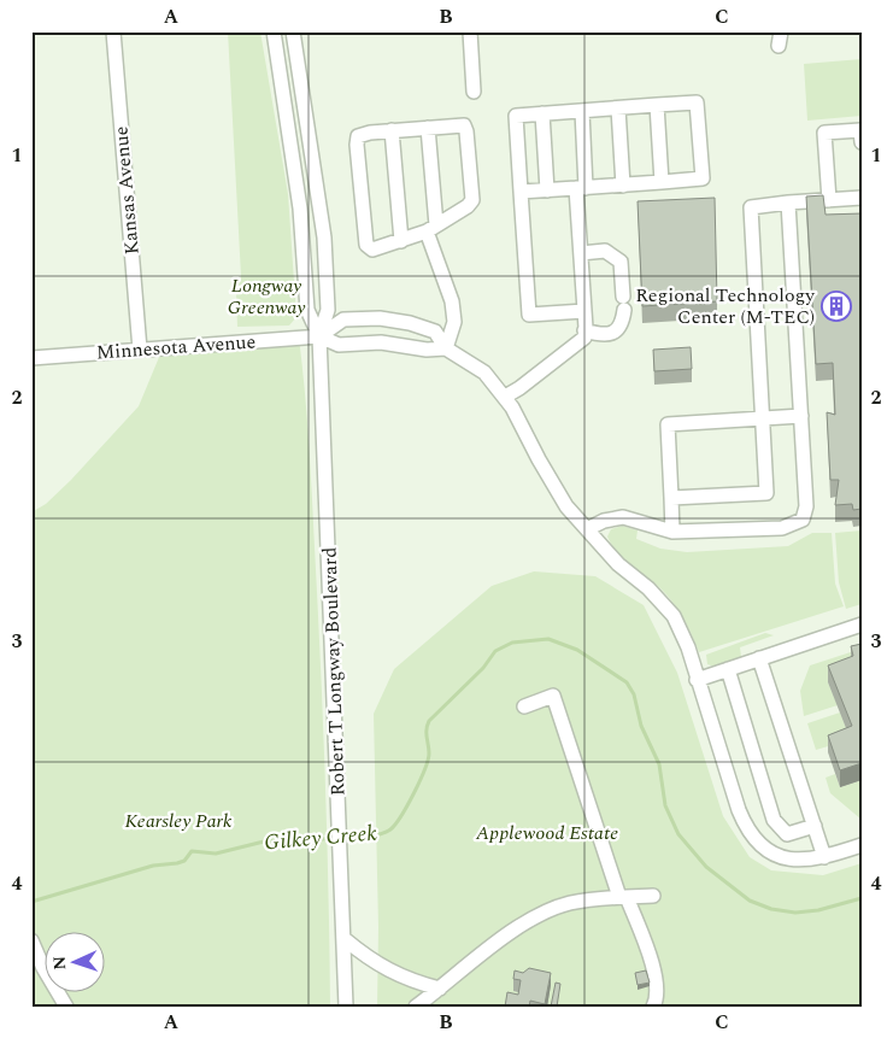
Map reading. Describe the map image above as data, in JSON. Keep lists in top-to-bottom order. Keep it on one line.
{"streets":{"street":["Kansas Avenue","Minnesota Avenue","Robert T Longway Boulevard"]},"crossings":[["Kansas Avenue","Minnesota Avenue"],["Minnesota Avenue","Robert T Longway Boulevard"]],"water":["Gilkey Creek"],"parks":["Longway Greenway","Kearsley Park","Applewood Estate"],"places":{"building":["Regional Technology Center (M-TEC)"]},"north":"left","grid":{"columns":["A","B","C"],"rows":["1","2","3","4"]}}
